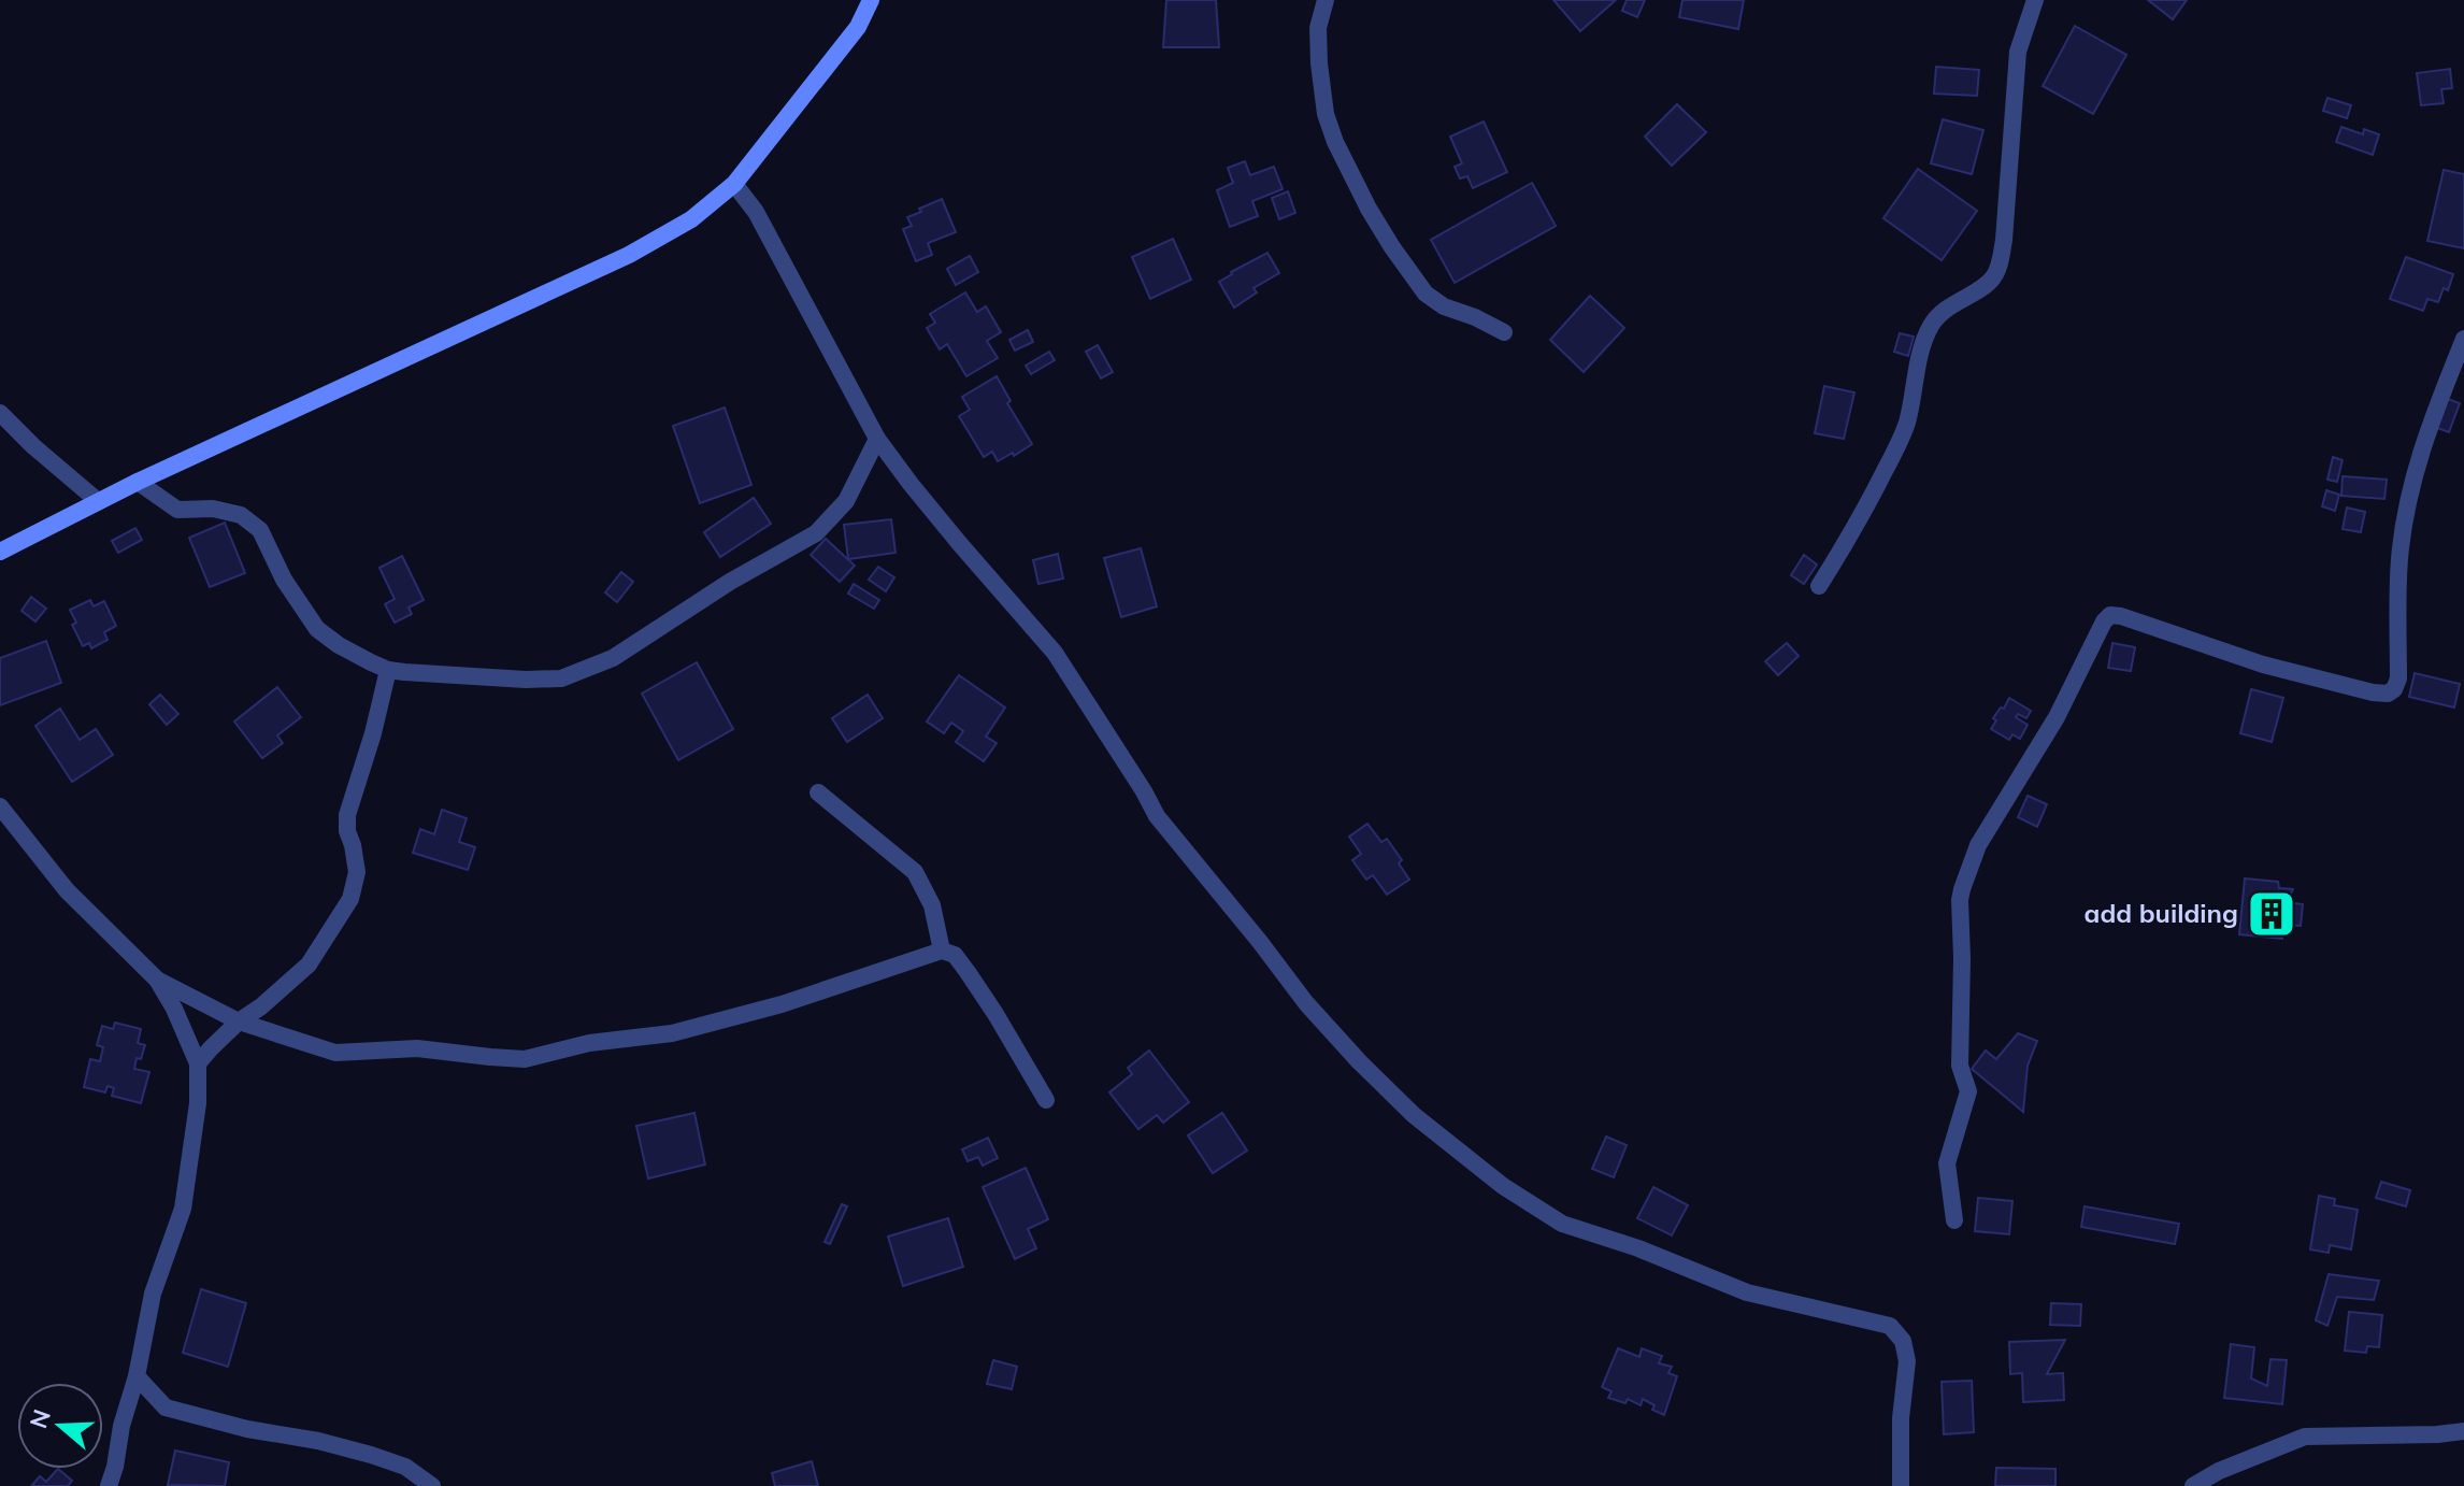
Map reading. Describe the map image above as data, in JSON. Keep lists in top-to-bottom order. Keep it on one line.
{"places":{"building":["add building"]},"north":"left"}
